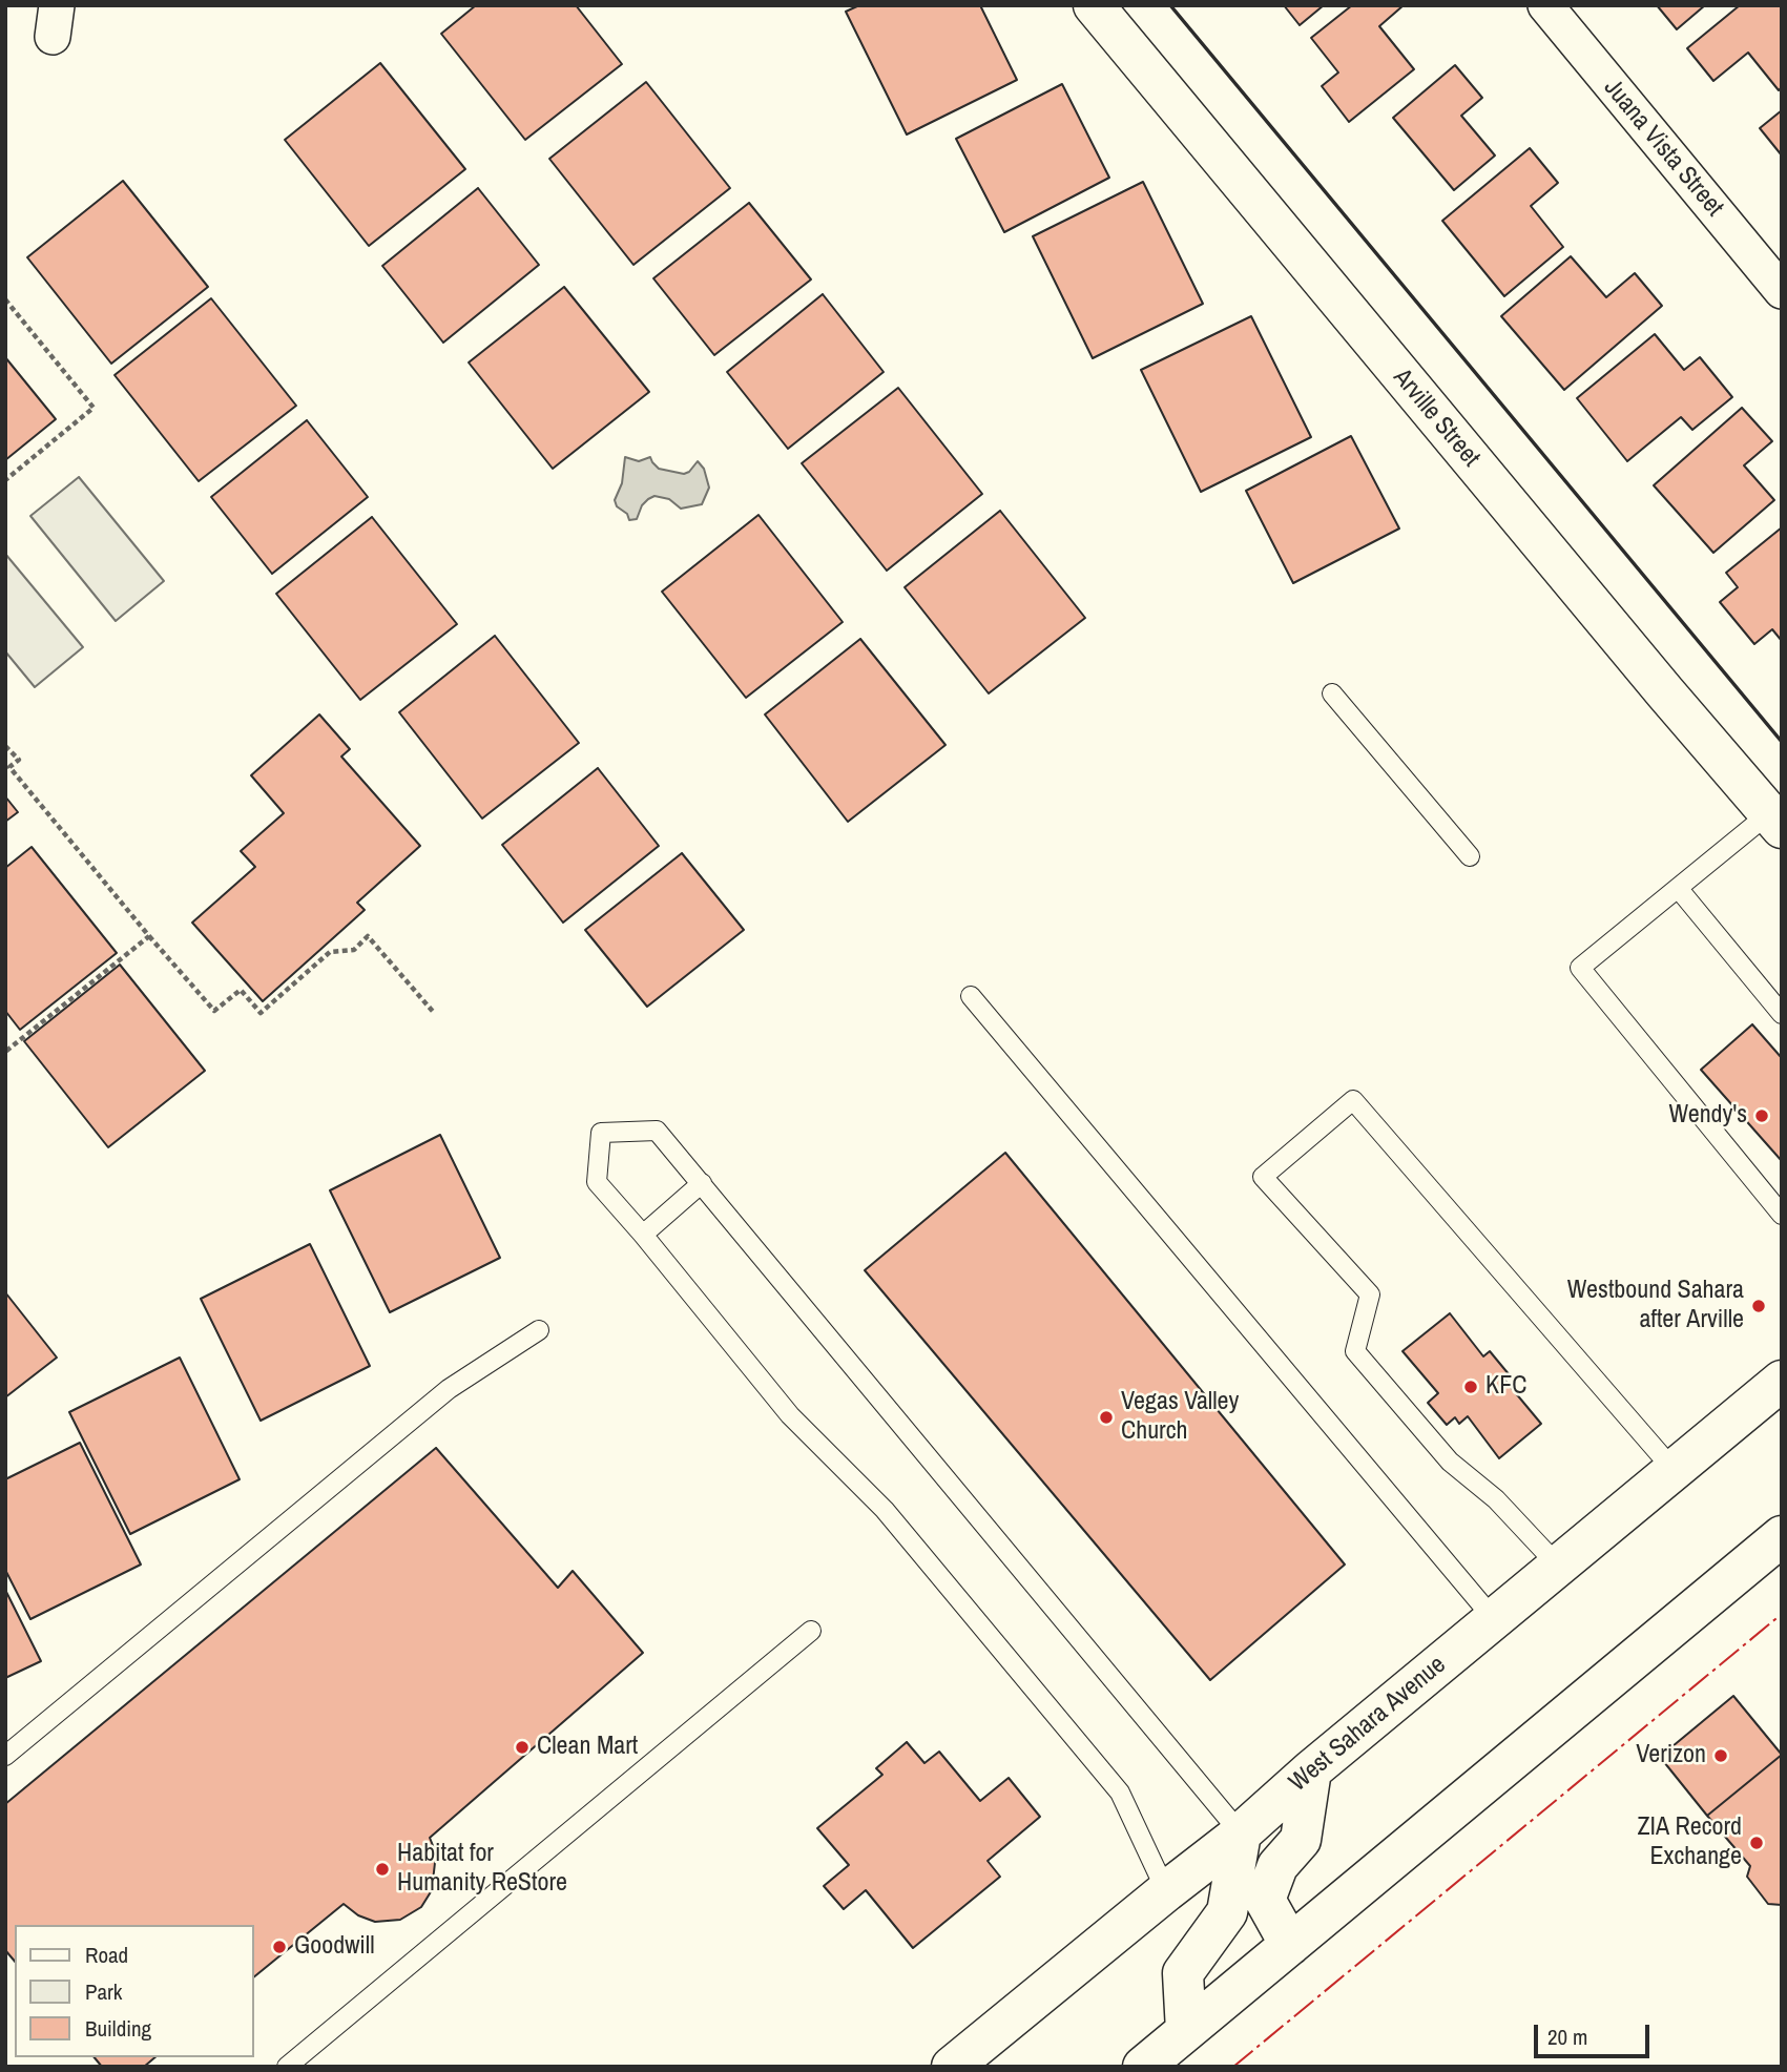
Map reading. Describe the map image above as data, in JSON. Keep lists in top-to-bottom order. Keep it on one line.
{"streets":{"main road":["Arville Street","West Sahara Avenue"],"street":["Juana Vista Street"]},"places":["Wendy's","Westbound Sahara after Arville","KFC","Vegas Valley Church","Clean Mart","Verizon","ZIA Record Exchange","Habitat for Humanity ReStore","Goodwill"],"legend":["Road","Park","Building"],"scale_bar":"20 m"}
